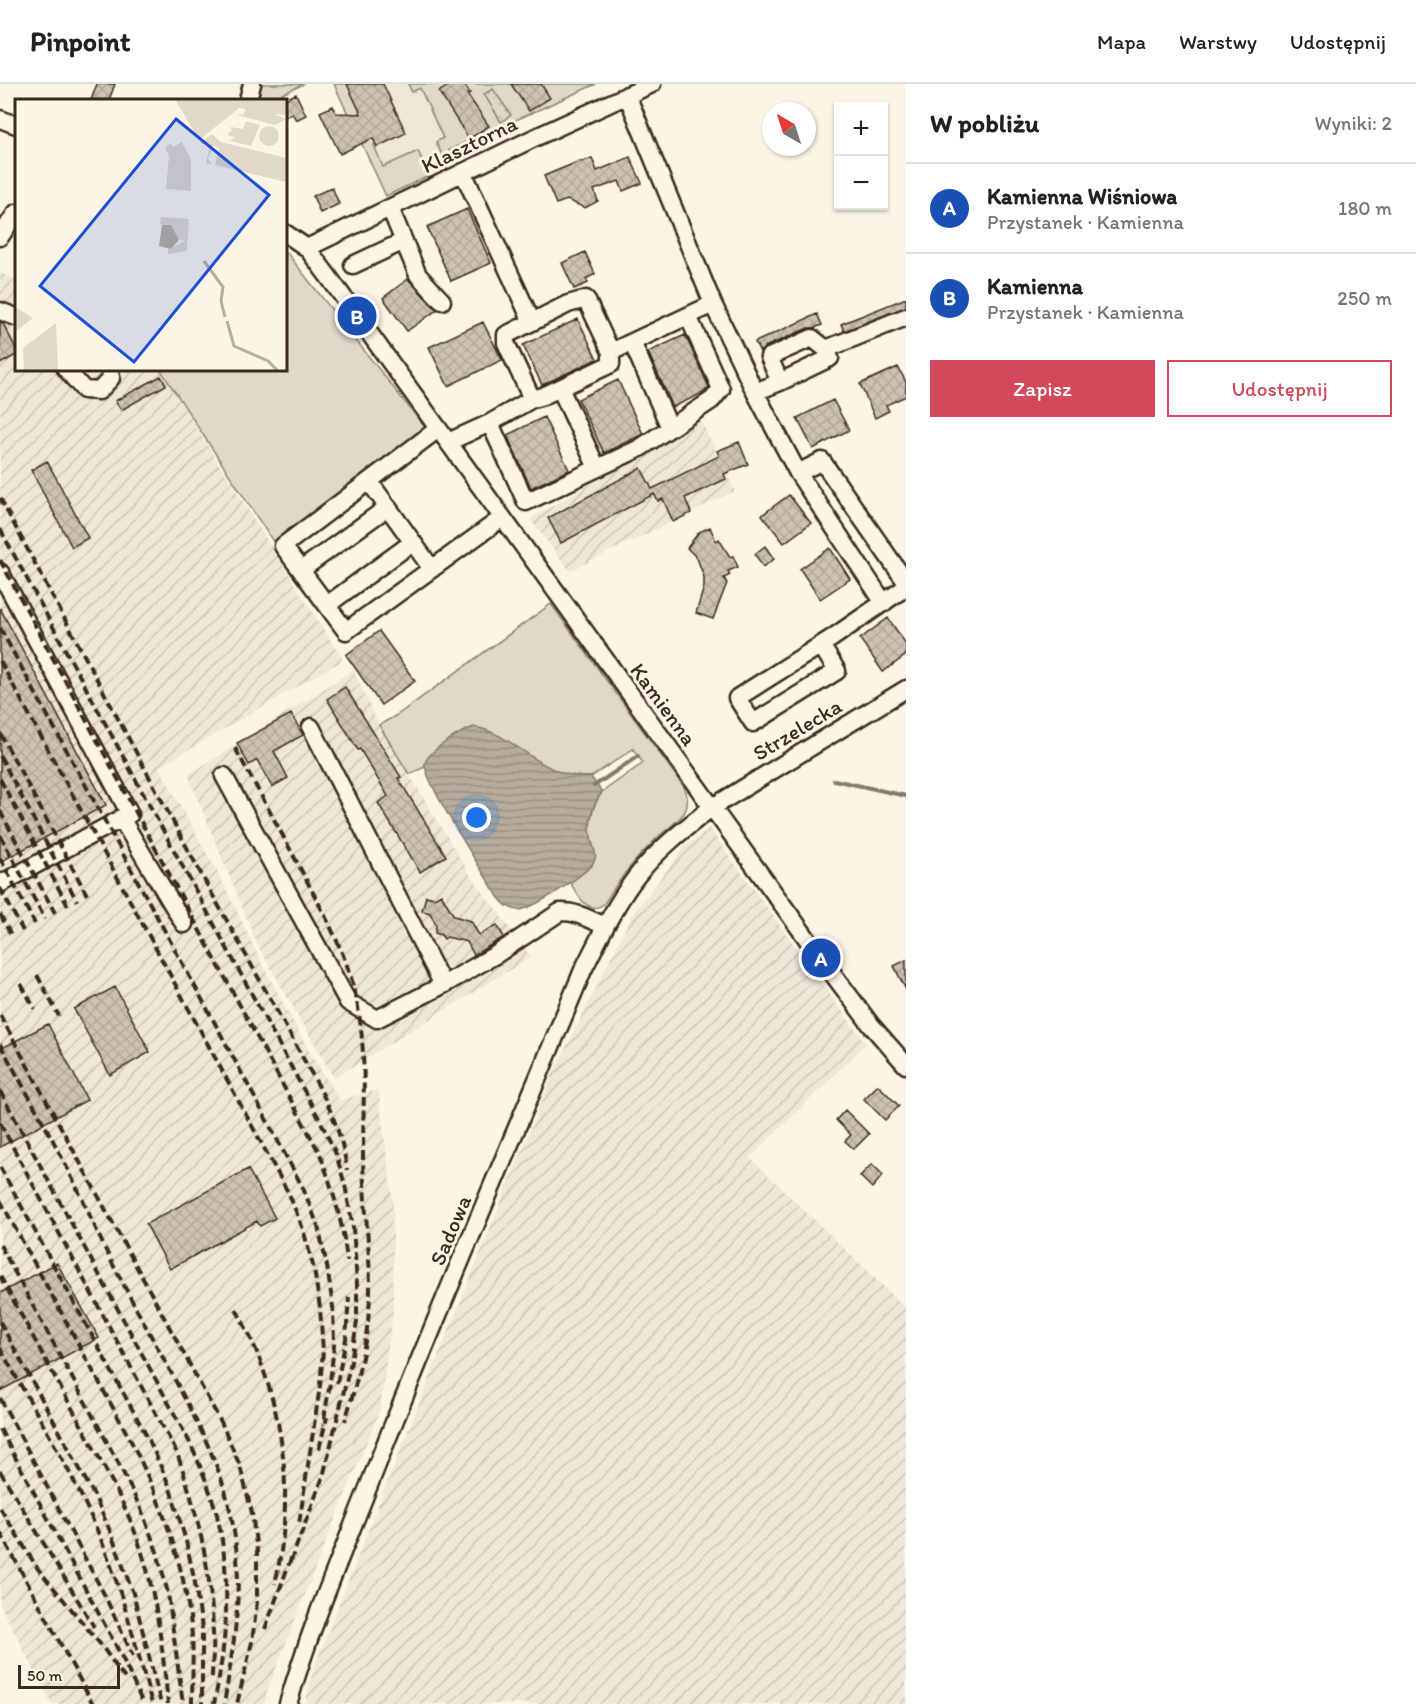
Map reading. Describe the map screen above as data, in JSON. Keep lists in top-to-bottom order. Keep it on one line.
{"streets":{"street":["Klasztorna","Kamienna","Strzelecka","Sadowa"]},"crossings":[["Klasztorna","Kamienna"],["Kamienna","Strzelecka"],["Kamienna","Sadowa"],["Strzelecka","Sadowa"]],"scale_bar":"50 m","north":"top left","page":{"header":"Pinpoint","nav":["Mapa","Warstwy","Udostępnij"],"heading":["W pobliżu","Wyniki: 2"],"map_buttons":["+","−"],"list":[{"mark":"A","name":"Kamienna Wiśniowa","note":"Przystanek · Kamienna","value":"180 m"},{"mark":"B","name":"Kamienna","note":"Przystanek · Kamienna","value":"250 m"}],"pins":["B","A"],"buttons":["Zapisz","Udostępnij"],"scale":"50 m"}}
